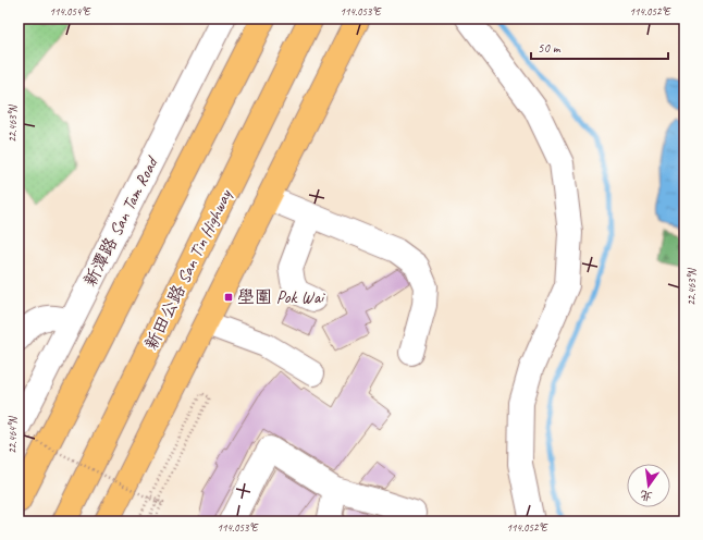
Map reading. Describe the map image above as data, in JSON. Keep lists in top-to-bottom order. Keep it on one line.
{"streets":{"main road":["新田公路 San Tin Highway"],"street":["新潭路 San Tam Road"]},"places":{"transit":["壆圍 Pok Wai"]},"scale_bar":"50 m","north":"bottom","coordinates":["114.054°E","114.053°E","114.052°E","22.463°N","22.464°N"]}
